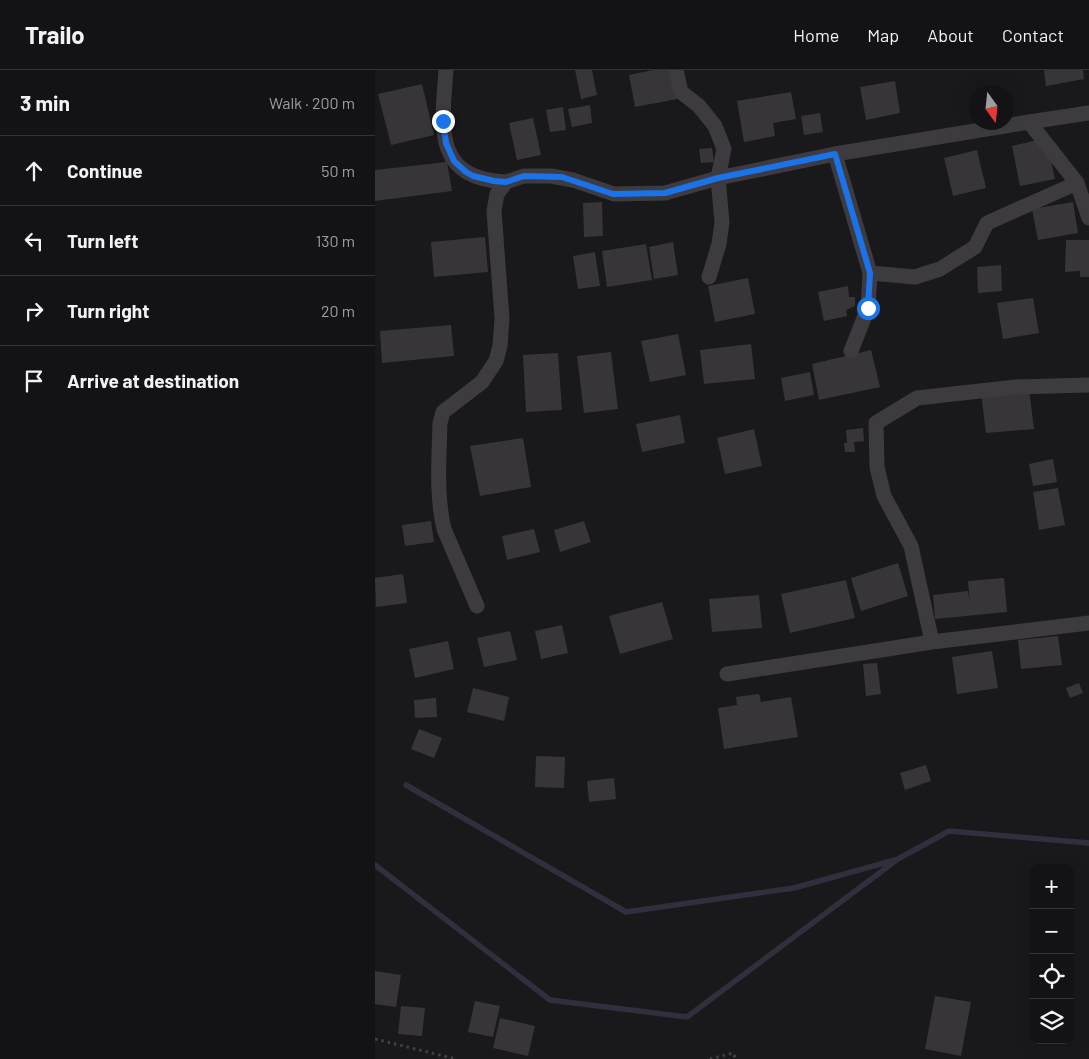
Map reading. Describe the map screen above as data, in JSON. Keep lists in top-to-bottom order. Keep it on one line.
{"north":"bottom","page":{"header":"Trailo","nav":["Home","Map","About","Contact"],"heading":["3 min","Walk · 200 m"],"list":[["Continue","50 m"],["Turn left","130 m"],["Turn right","20 m"],"Arrive at destination"],"map_buttons":["+","−"]}}
